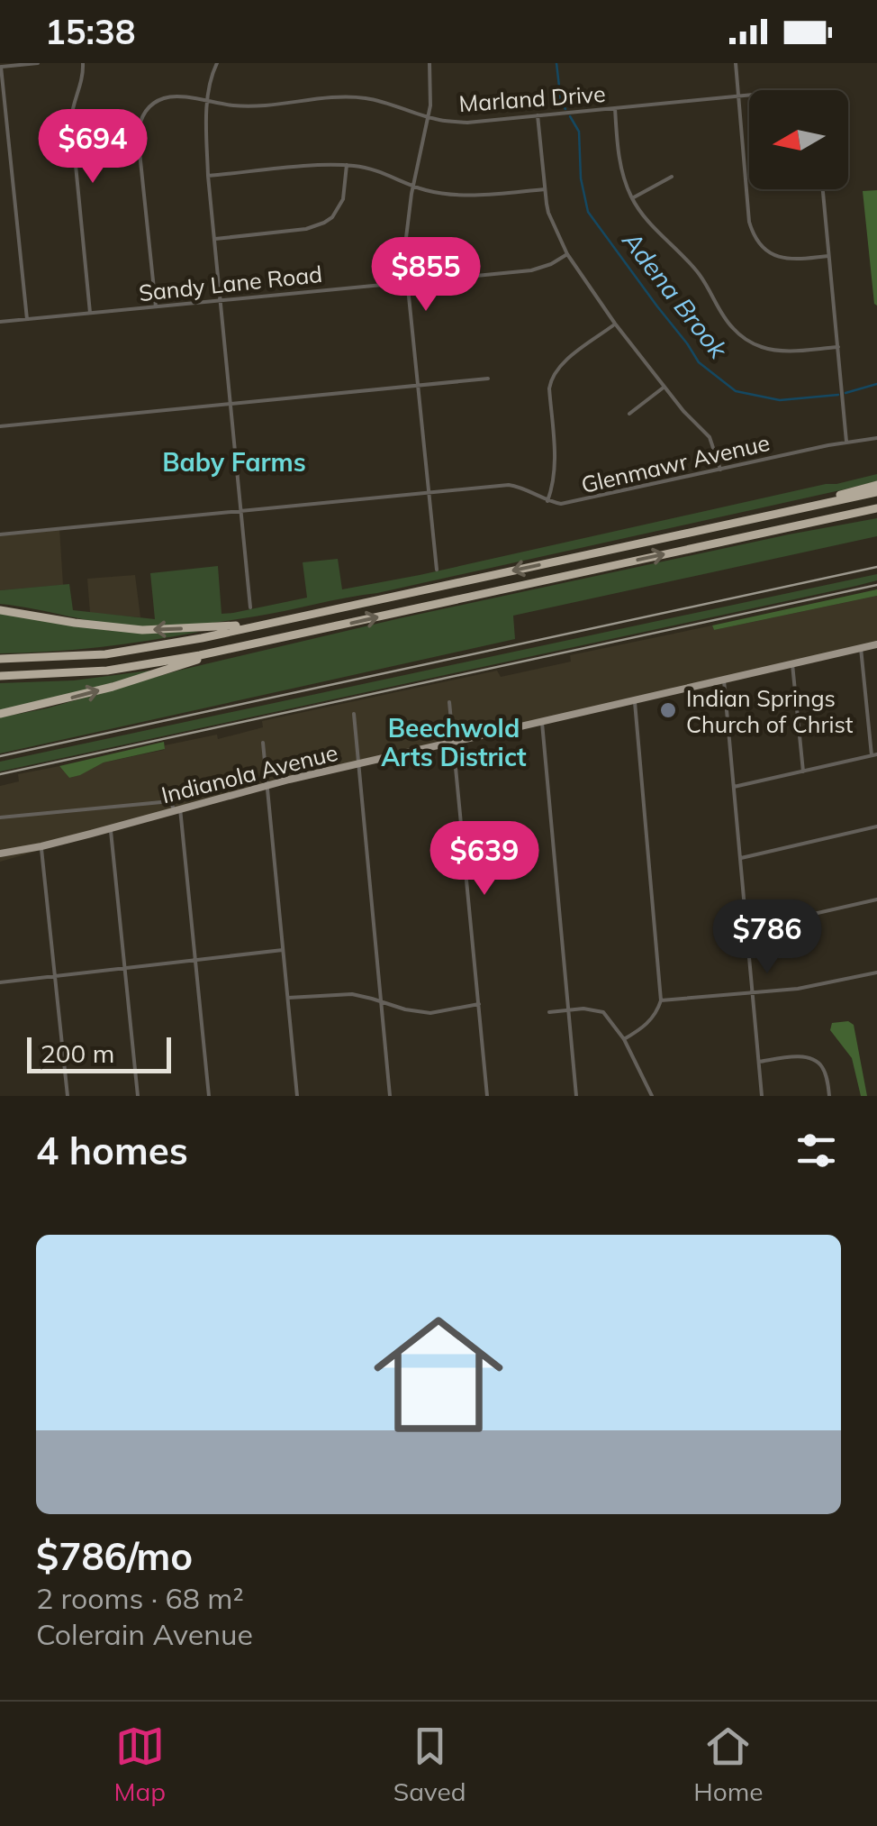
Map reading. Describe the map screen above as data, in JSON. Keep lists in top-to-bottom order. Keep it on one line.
{"streets":{"main road":["Indianola Avenue"],"street":["Marland Drive","Sandy Lane Road","Glenmawr Avenue"]},"crossings":[["Marland Drive","Sandy Lane Road"]],"districts":["Baby Farms","Beechwold Arts District"],"water":["Adena Brook"],"places":["Indian Springs Church of Christ"],"scale_bar":"200 m","north":"left","page":{"status":"15:38","price":["$694","$855","$639","$786"],"scale":"200 m","heading":"4 homes","list":[{"name":"$786/mo","note":"2 rooms · 68 m² · Colerain Avenue"}],"tabs":["Map","Saved","Home"]}}
